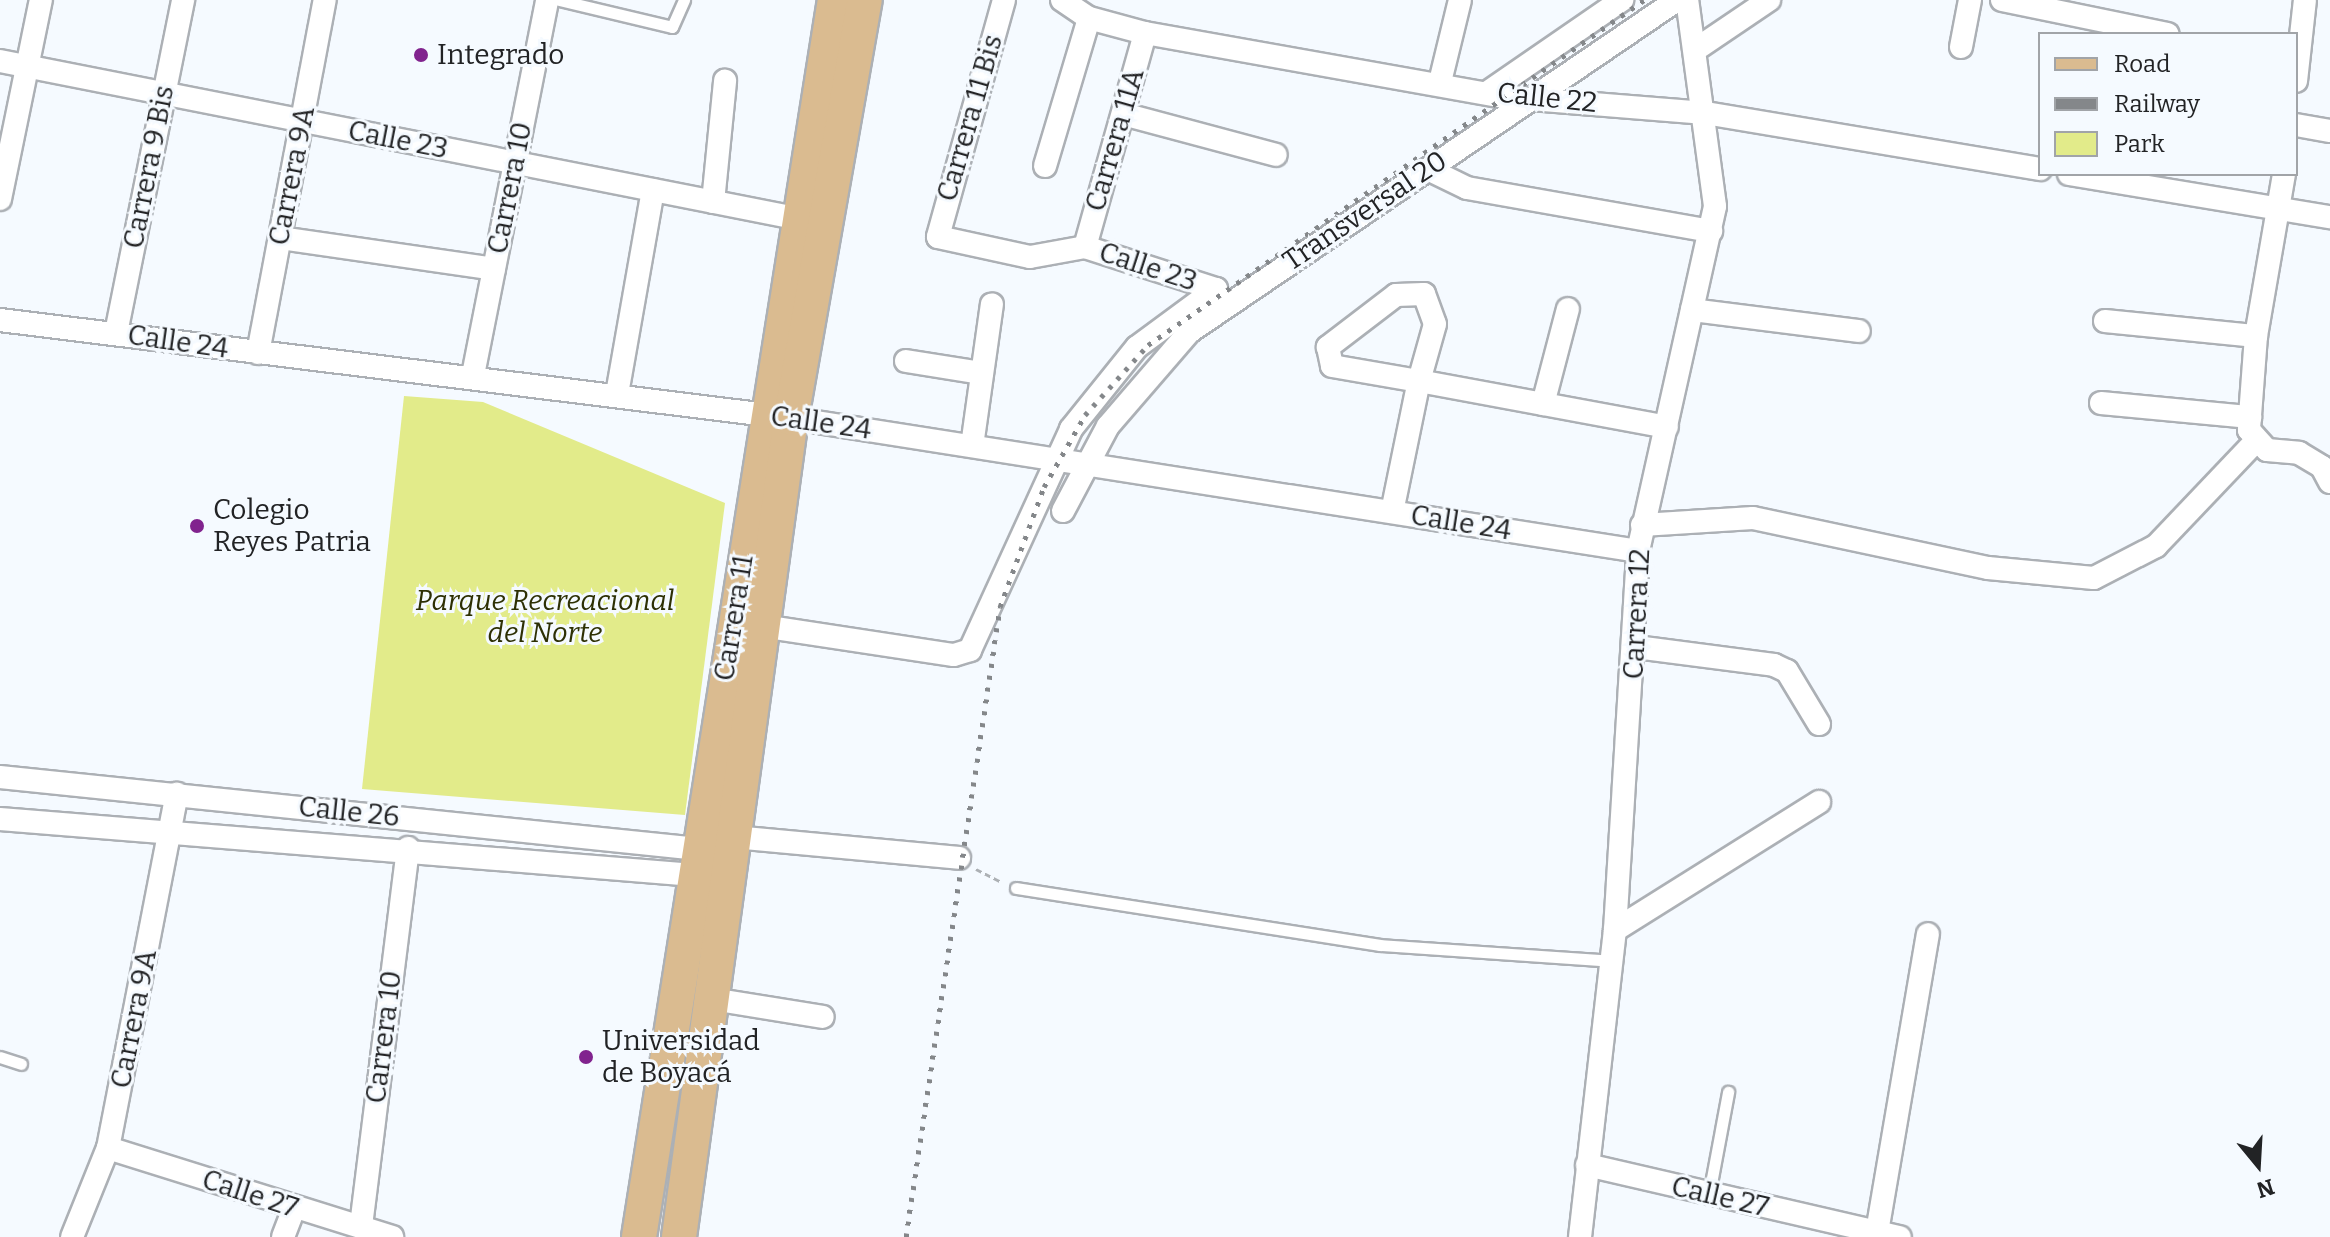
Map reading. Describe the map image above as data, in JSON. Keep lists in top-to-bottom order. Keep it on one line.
{"streets":{"main road":["Carrera 11"],"street":["Calle 22","Carrera 11 Bis","Calle 23","Carrera 11A","Carrera 9 Bis","Carrera 9A","Carrera 10","Transversal 20","Calle 24","Carrera 12","Calle 26","Calle 27"]},"crossings":[["Calle 22","Carrera 11A"],["Calle 22","Transversal 20"],["Calle 22","Carrera 12"],["Carrera 11 Bis","Calle 23"],["Calle 23","Carrera 11A"],["Calle 23","Carrera 9 Bis"],["Calle 23","Carrera 9A"],["Calle 23","Carrera 10"],["Calle 23","Calle 24"],["Calle 23","Carrera 11"],["Carrera 9 Bis","Calle 24"],["Carrera 9A","Calle 24"],["Carrera 9A","Calle 26"],["Carrera 9A","Calle 27"],["Carrera 10","Calle 24"],["Carrera 10","Calle 26"],["Carrera 10","Calle 27"],["Transversal 20","Calle 24"],["Calle 24","Carrera 12"],["Calle 24","Carrera 11"],["Carrera 12","Calle 27"],["Carrera 11","Calle 26"]],"parks":["Parque Recreacional del Norte"],"places":["Integrado","Colegio Reyes Patria","Universidad de Boyacá"],"legend":["Road","Railway","Park"],"north":"bottom"}
